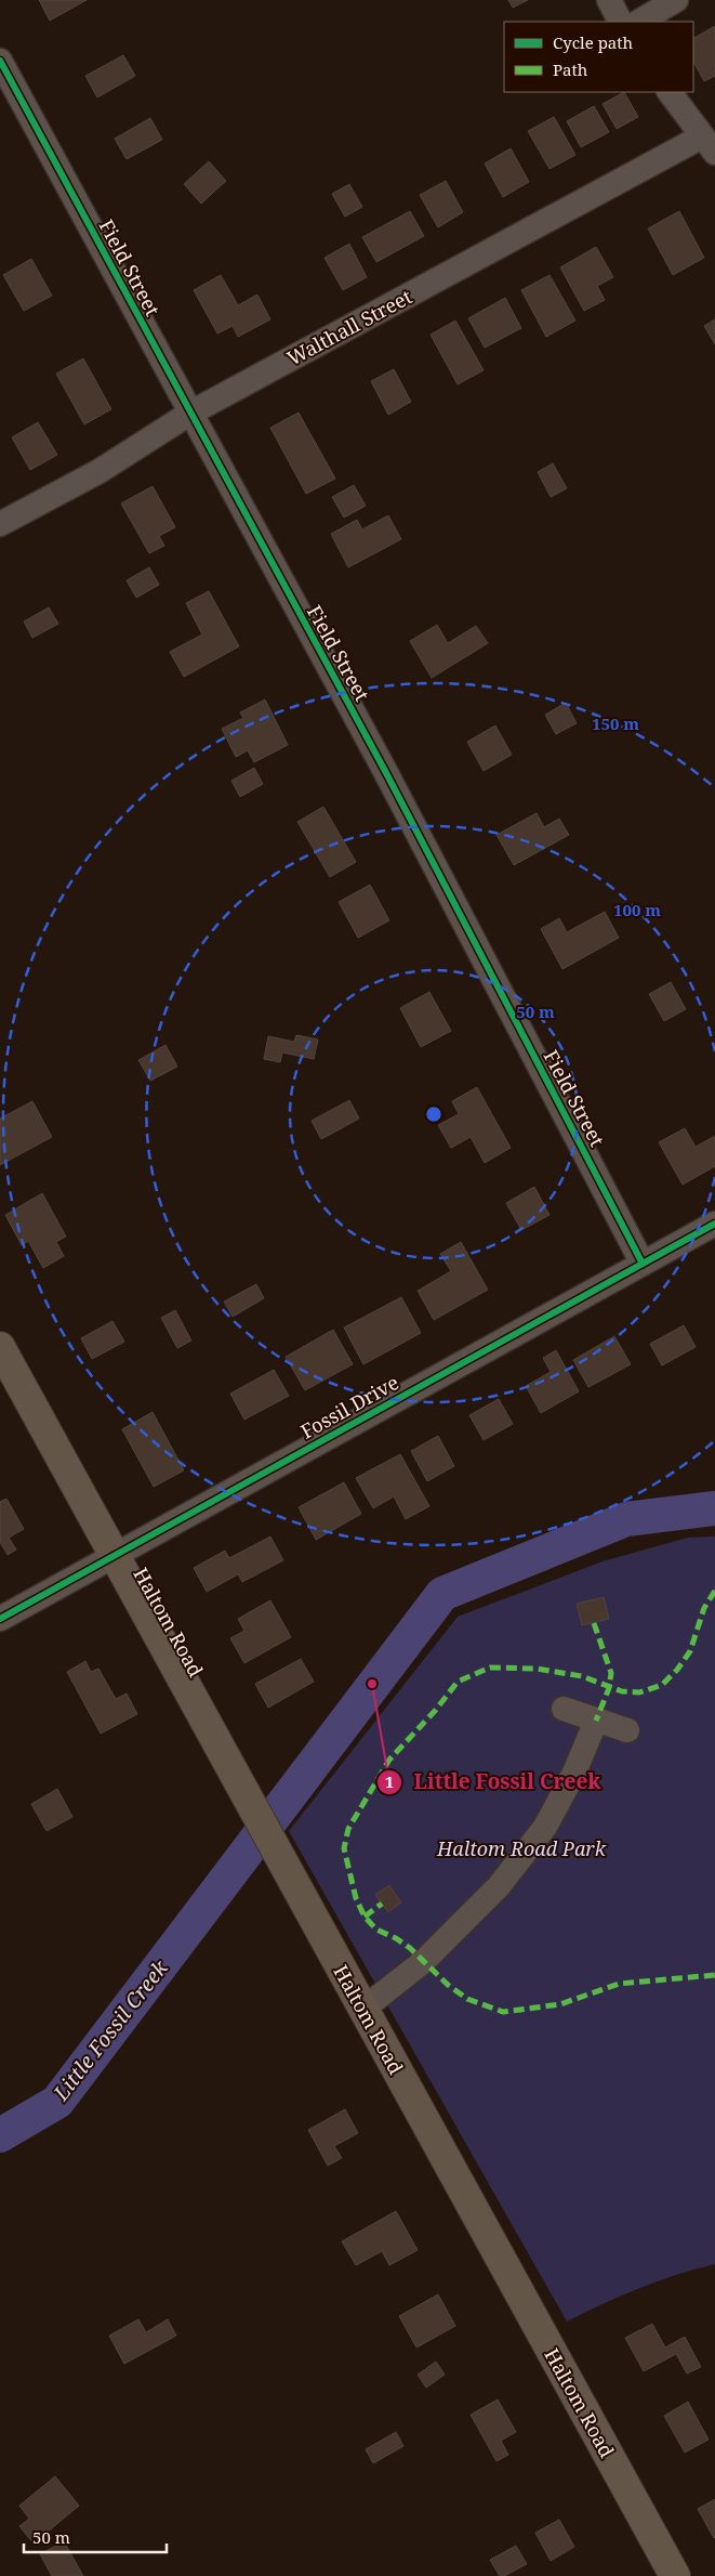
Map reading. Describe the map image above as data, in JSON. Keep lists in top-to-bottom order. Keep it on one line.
{"streets":{"main road":["Haltom Road"],"street":["Field Street","Walthall Street","Fossil Drive"]},"crossings":[["Field Street","Walthall Street"],["Field Street","Fossil Drive"],["Fossil Drive","Haltom Road"]],"water":["Little Fossil Creek"],"parks":["Haltom Road Park"],"places":["Little Fossil Creek"],"legend":["Cycle path","Path"],"scale_bar":"50 m","rings":["150 m","100 m","50 m"]}
